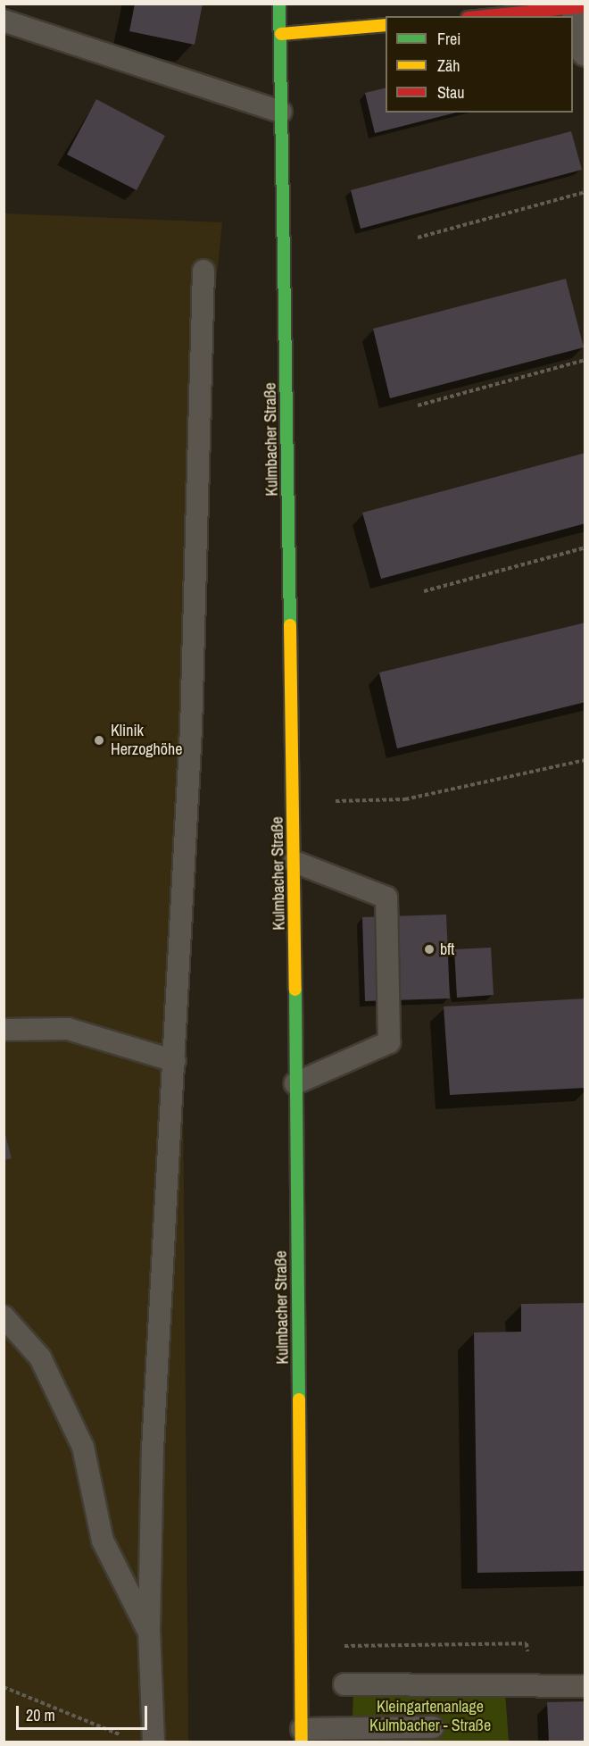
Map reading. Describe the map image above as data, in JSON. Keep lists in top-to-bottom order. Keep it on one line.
{"streets":{"main road":["Kulmbacher Straße"]},"parks":["Kleingartenanlage Kulmbacher - Straße"],"places":["Klinik Herzoghöhe","bft"],"legend":["Frei","Zäh","Stau"],"scale_bar":"20 m"}
